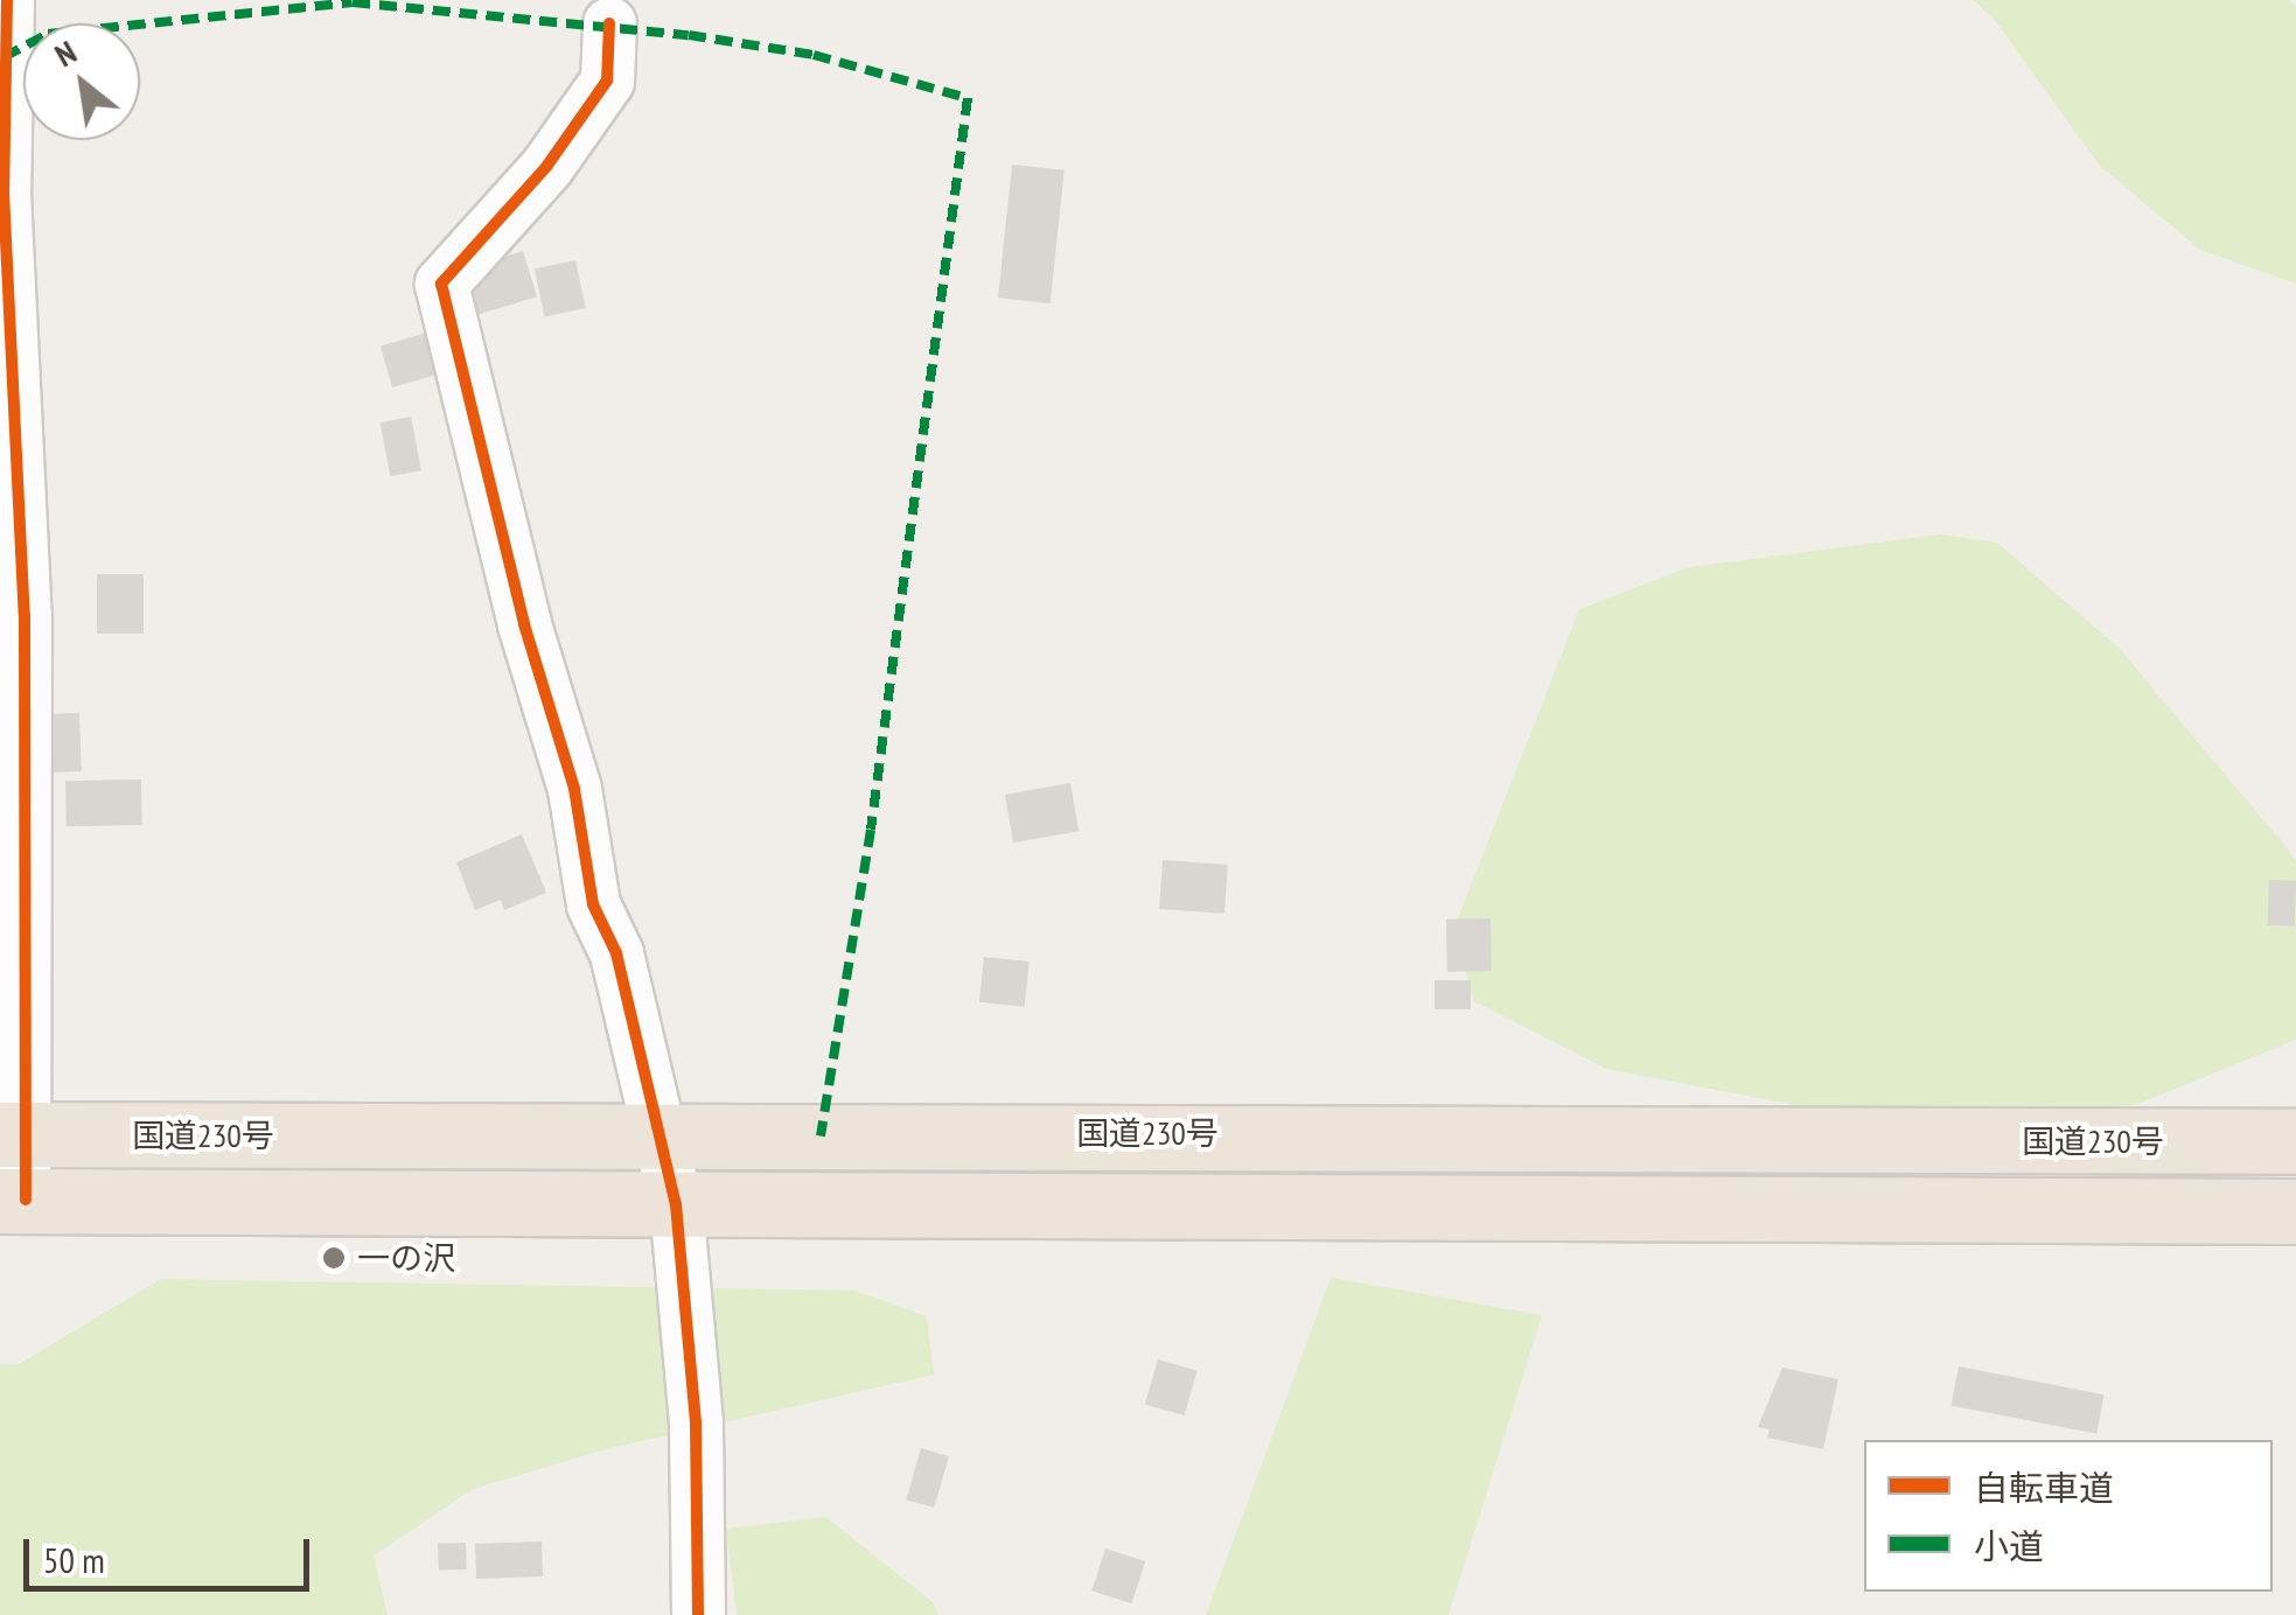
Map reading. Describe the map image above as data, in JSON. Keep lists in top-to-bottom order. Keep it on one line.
{"streets":{"highway":["国道230号"]},"places":["一の沢"],"legend":["自転車道","小道"],"scale_bar":"50 m","north":"top left"}
